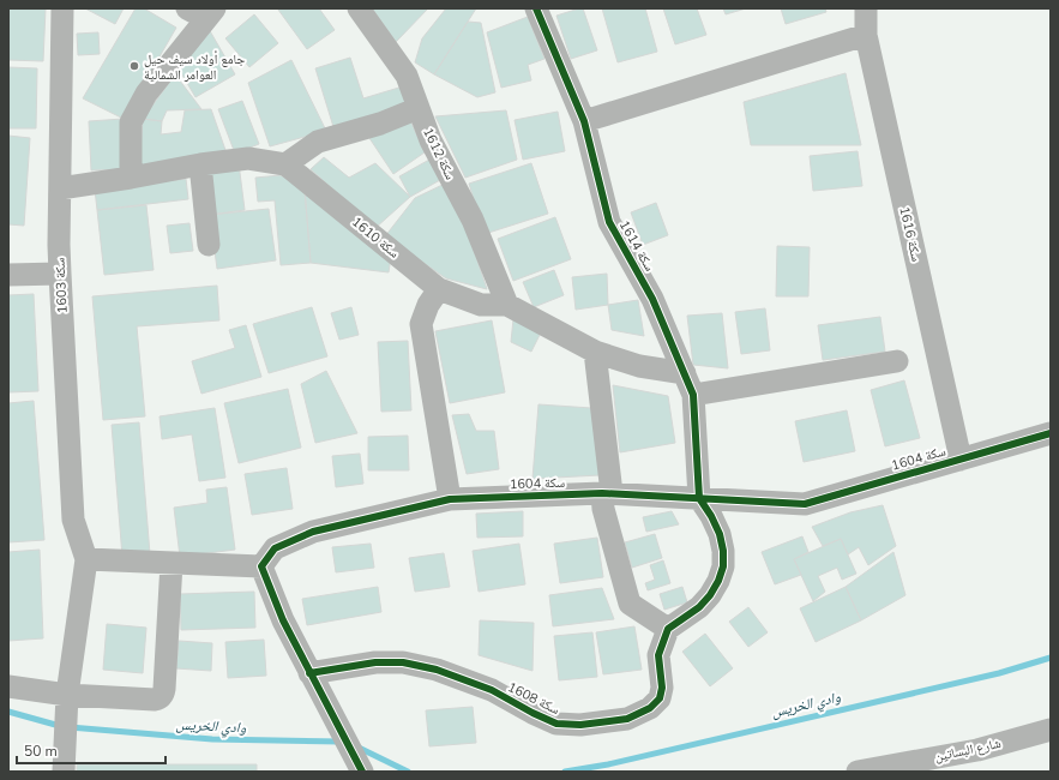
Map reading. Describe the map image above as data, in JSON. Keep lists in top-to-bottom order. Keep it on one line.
{"streets":{"street":["سكة 1612","سكة 1616","سكة 1610","سكة 1614","سكة 1603","سكة 1604","سكة 1608","شارع البساتين"]},"crossings":[["سكة 1612","سكة 1610"],["سكة 1616","سكة 1604"],["سكة 1610","سكة 1614"],["سكة 1610","سكة 1603"],["سكة 1614","سكة 1604"],["سكة 1614","سكة 1608"],["سكة 1604","سكة 1608"]],"water":["وادي الخريس"],"places":["جامع أولاد سيف حيل العوامر الشمالية"],"scale_bar":"50 m"}
